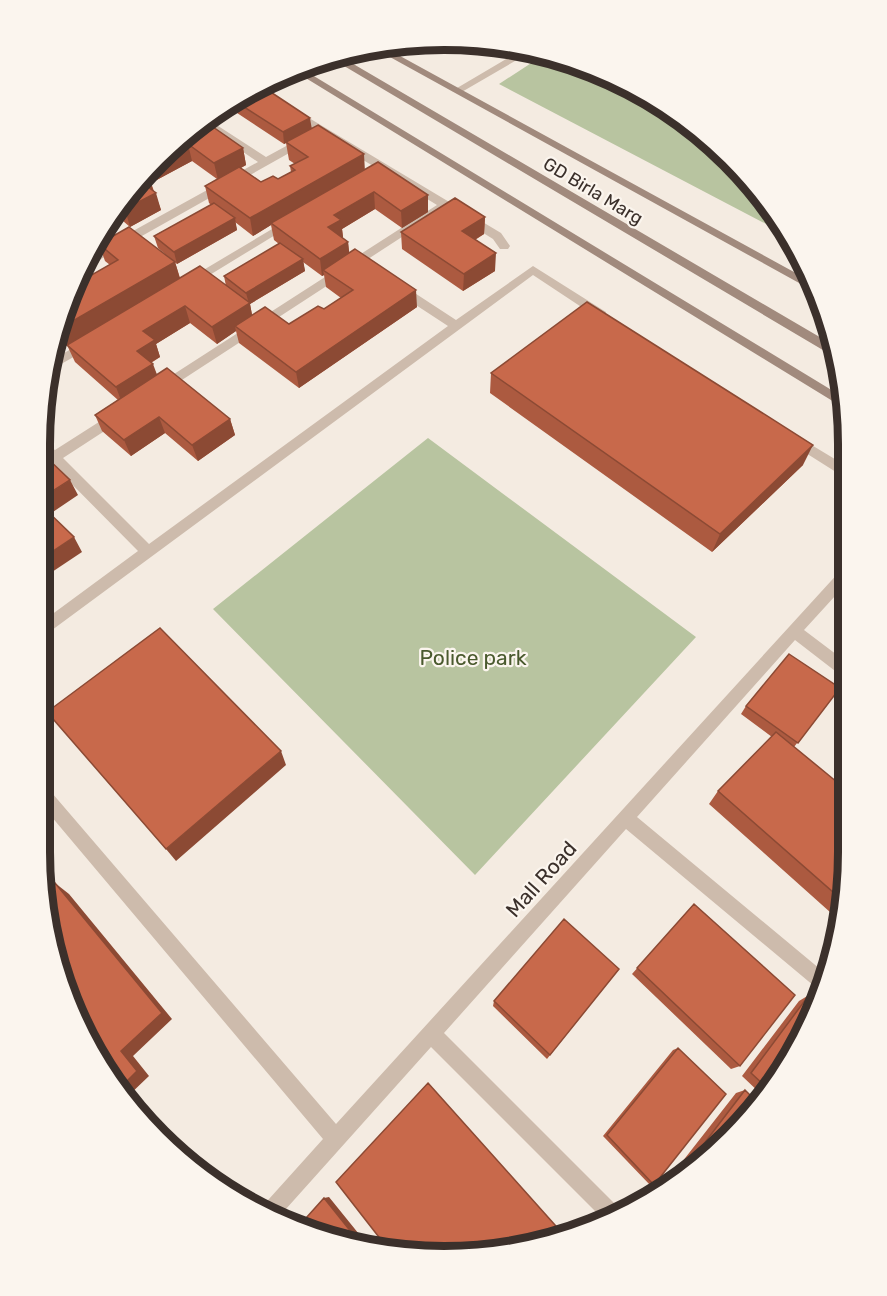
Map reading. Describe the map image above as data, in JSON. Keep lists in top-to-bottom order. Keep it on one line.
{"streets":{"main road":["GD Birla Marg"],"street":["Mall Road"]},"parks":["Police park"]}
